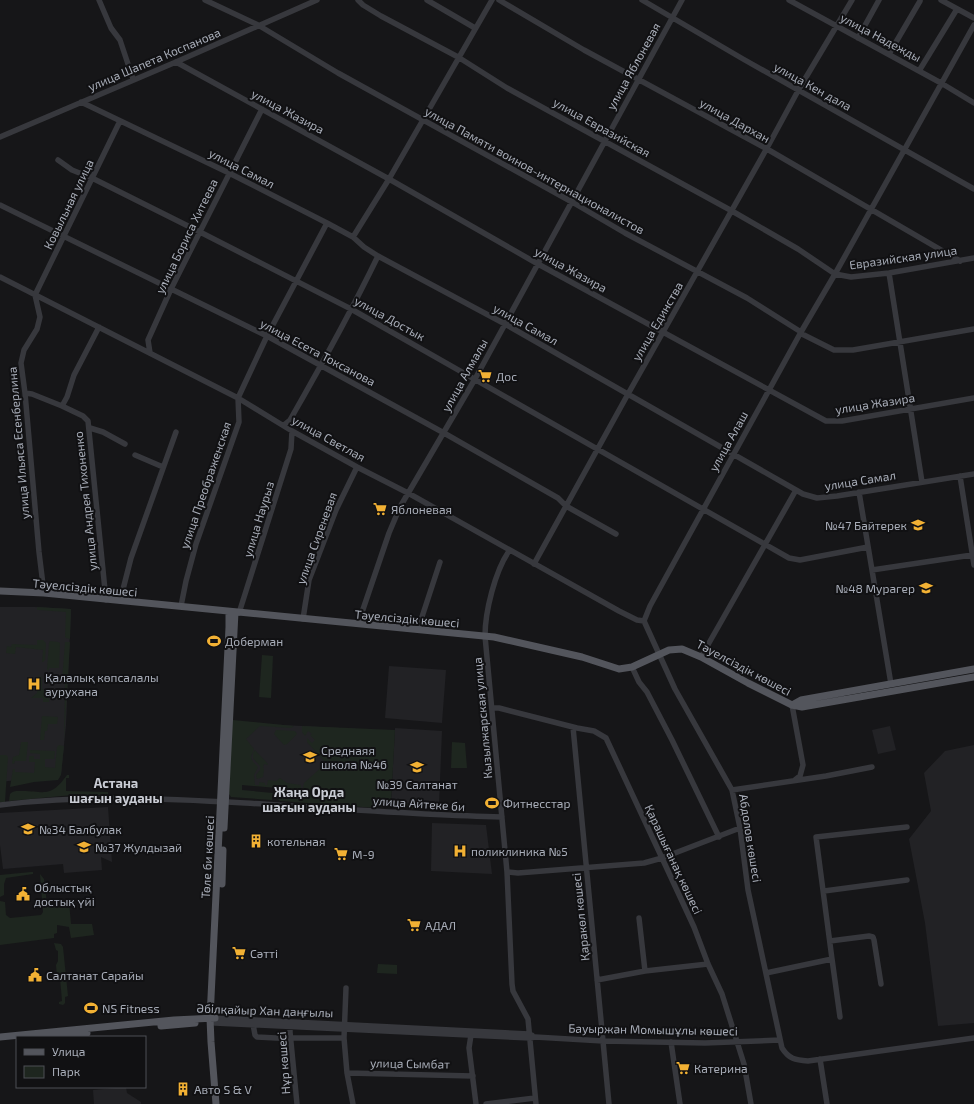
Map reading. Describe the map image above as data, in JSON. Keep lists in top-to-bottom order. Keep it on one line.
{"streets":{"main road":["Тәуелсіздік көшесі","Төле би көшесі","Әбілқайыр Хан даңғылы"],"street":["улица Надежды","улица Шапета Коспанова","улица Яблоневая","улица Кен дала","улица Жазира","улица Дархан","улица Евразийская","улица Самал","улица Памяти воинов-интернационалистов","Ковыльная улица","улица Бориса Хитеева","Евразийская улица","улица Достык","улица Единства","улица Есета Токсанова","улица Алмалы","улица Светлая","улица Алаш","улица Ильяса Есенберлина","улица Преображенская","улица Андрея Тихоненко","улица Наурыз","улица Сиреневая","Кызылжарская улица","улица Айтеке би","Абдолов көшесі","Қарашығанақ көшесі","Қаракөл көшесі","Бауыржан Момышұлы көшесі","Нұр көшесі","улица Сымбат"]},"crossings":[["улица Надежды","улица Единства"],["улица Надежды","улица Алаш"],["улица Шапета Коспанова","улица Жазира"],["улица Шапета Коспанова","улица Самал"],["улица Шапета Коспанова","улица Памяти воинов-интернационалистов"],["улица Яблоневая","улица Кен дала"],["улица Яблоневая","улица Дархан"],["улица Яблоневая","улица Евразийская"],["улица Яблоневая","улица Алмалы"],["улица Кен дала","улица Единства"],["улица Кен дала","улица Алаш"],["улица Жазира","улица Бориса Хитеева"],["улица Жазира","улица Единства"],["улица Жазира","улица Алмалы"],["улица Жазира","улица Алаш"],["улица Дархан","Евразийская улица"],["улица Дархан","улица Единства"],["улица Дархан","улица Алаш"],["улица Евразийская","Евразийская улица"],["улица Евразийская","улица Единства"],["улица Евразийская","улица Алмалы"],["улица Евразийская","улица Алаш"],["улица Самал","Ковыльная улица"],["улица Самал","улица Бориса Хитеева"],["улица Самал","улица Единства"],["улица Самал","улица Алмалы"],["улица Самал","улица Алаш"],["улица Самал","улица Преображенская"],["улица Памяти воинов-интернационалистов","улица Единства"],["улица Памяти воинов-интернационалистов","улица Алмалы"],["улица Памяти воинов-интернационалистов","улица Алаш"],["Ковыльная улица","улица Достык"],["Ковыльная улица","улица Есета Токсанова"],["Ковыльная улица","улица Светлая"],["Ковыльная улица","улица Ильяса Есенберлина"],["улица Бориса Хитеева","улица Достык"],["улица Бориса Хитеева","улица Есета Токсанова"],["улица Бориса Хитеева","улица Светлая"],["Евразийская улица","улица Алаш"],["улица Достык","улица Единства"],["улица Достык","улица Алмалы"],["улица Достык","улица Алаш"],["улица Достык","улица Преображенская"],["улица Единства","улица Есета Токсанова"],["улица Единства","улица Светлая"],["улица Есета Токсанова","улица Алмалы"],["улица Есета Токсанова","улица Преображенская"],["улица Алмалы","улица Светлая"],["улица Алмалы","Тәуелсіздік көшесі"],["улица Светлая","улица Алаш"],["улица Светлая","улица Ильяса Есенберлина"],["улица Светлая","улица Преображенская"],["улица Светлая","улица Наурыз"],["улица Светлая","улица Сиреневая"],["улица Светлая","Кызылжарская улица"],["улица Светлая","Абдолов көшесі"],["улица Алаш","Абдолов көшесі"],["улица Ильяса Есенберлина","улица Андрея Тихоненко"],["улица Ильяса Есенберлина","Тәуелсіздік көшесі"],["улица Преображенская","Тәуелсіздік көшесі"],["улица Андрея Тихоненко","Тәуелсіздік көшесі"],["улица Наурыз","Тәуелсіздік көшесі"],["улица Наурыз","Төле би көшесі"],["улица Сиреневая","Тәуелсіздік көшесі"],["Тәуелсіздік көшесі","Кызылжарская улица"],["Тәуелсіздік көшесі","Абдолов көшесі"],["Тәуелсіздік көшесі","Төле би көшесі"],["Кызылжарская улица","улица Айтеке би"],["Кызылжарская улица","Қарашығанақ көшесі"],["Кызылжарская улица","Әбілқайыр Хан даңғылы"],["Кызылжарская улица","Бауыржан Момышұлы көшесі"],["улица Айтеке би","Төле би көшесі"],["Абдолов көшесі","Бауыржан Момышұлы көшесі"],["Төле би көшесі","Әбілқайыр Хан даңғылы"],["Қарашығанақ көшесі","Қаракөл көшесі"],["Қарашығанақ көшесі","Бауыржан Момышұлы көшесі"],["Қаракөл көшесі","Бауыржан Момышұлы көшесі"],["Әбілқайыр Хан даңғылы","Бауыржан Момышұлы көшесі"],["Әбілқайыр Хан даңғылы","Нұр көшесі"]],"districts":["Астана шағын ауданы","Жаңа Орда шағын ауданы"],"places":{"supermarket":["Дос","Яблоневая","M-9","АДАЛ","Cәтті","Катерина"],"school or university":["№47 Байтерек","№48 Мурагер","Среднаяя школа №46","№39 Салтанат","№34 Балбулак","№37 Жулдызай"],"sports":["Доберман","Фитнесстар","NS Fitness"],"hospital":["Қалалық көпсалалы аурухана","поликлиника №5"],"building":["котельная","Авто S & V"],"public building":["Облыстық достық үйі","Салтанат Сарайы"]},"legend":["Улица","Парк"]}
